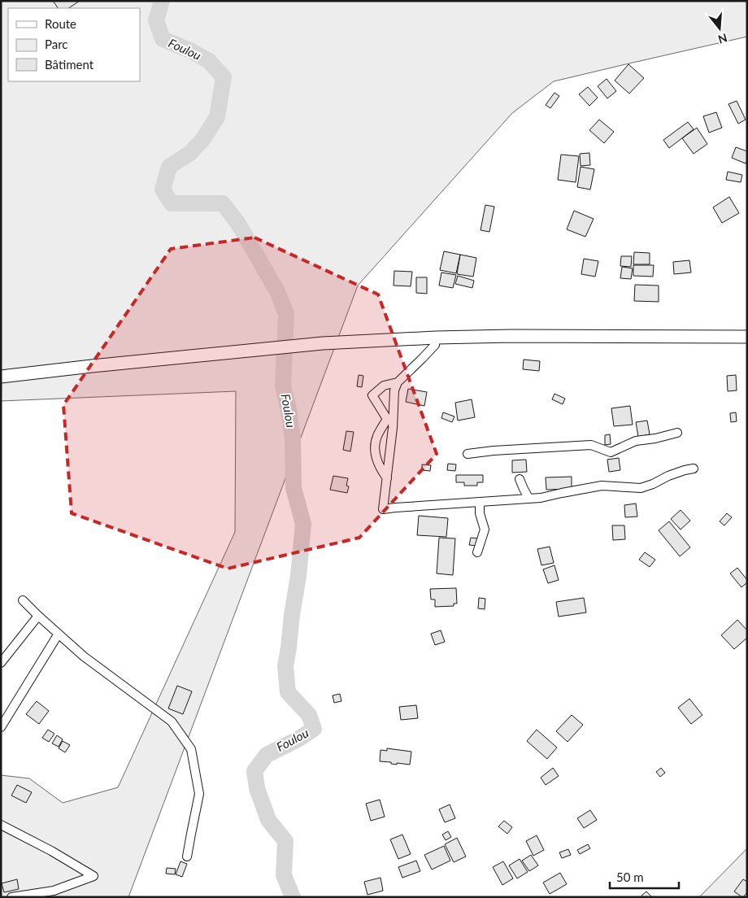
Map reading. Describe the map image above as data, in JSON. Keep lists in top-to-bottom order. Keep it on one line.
{"water":["Foulou"],"legend":["Route","Parc","Bâtiment"],"scale_bar":"50 m","north":"bottom"}
